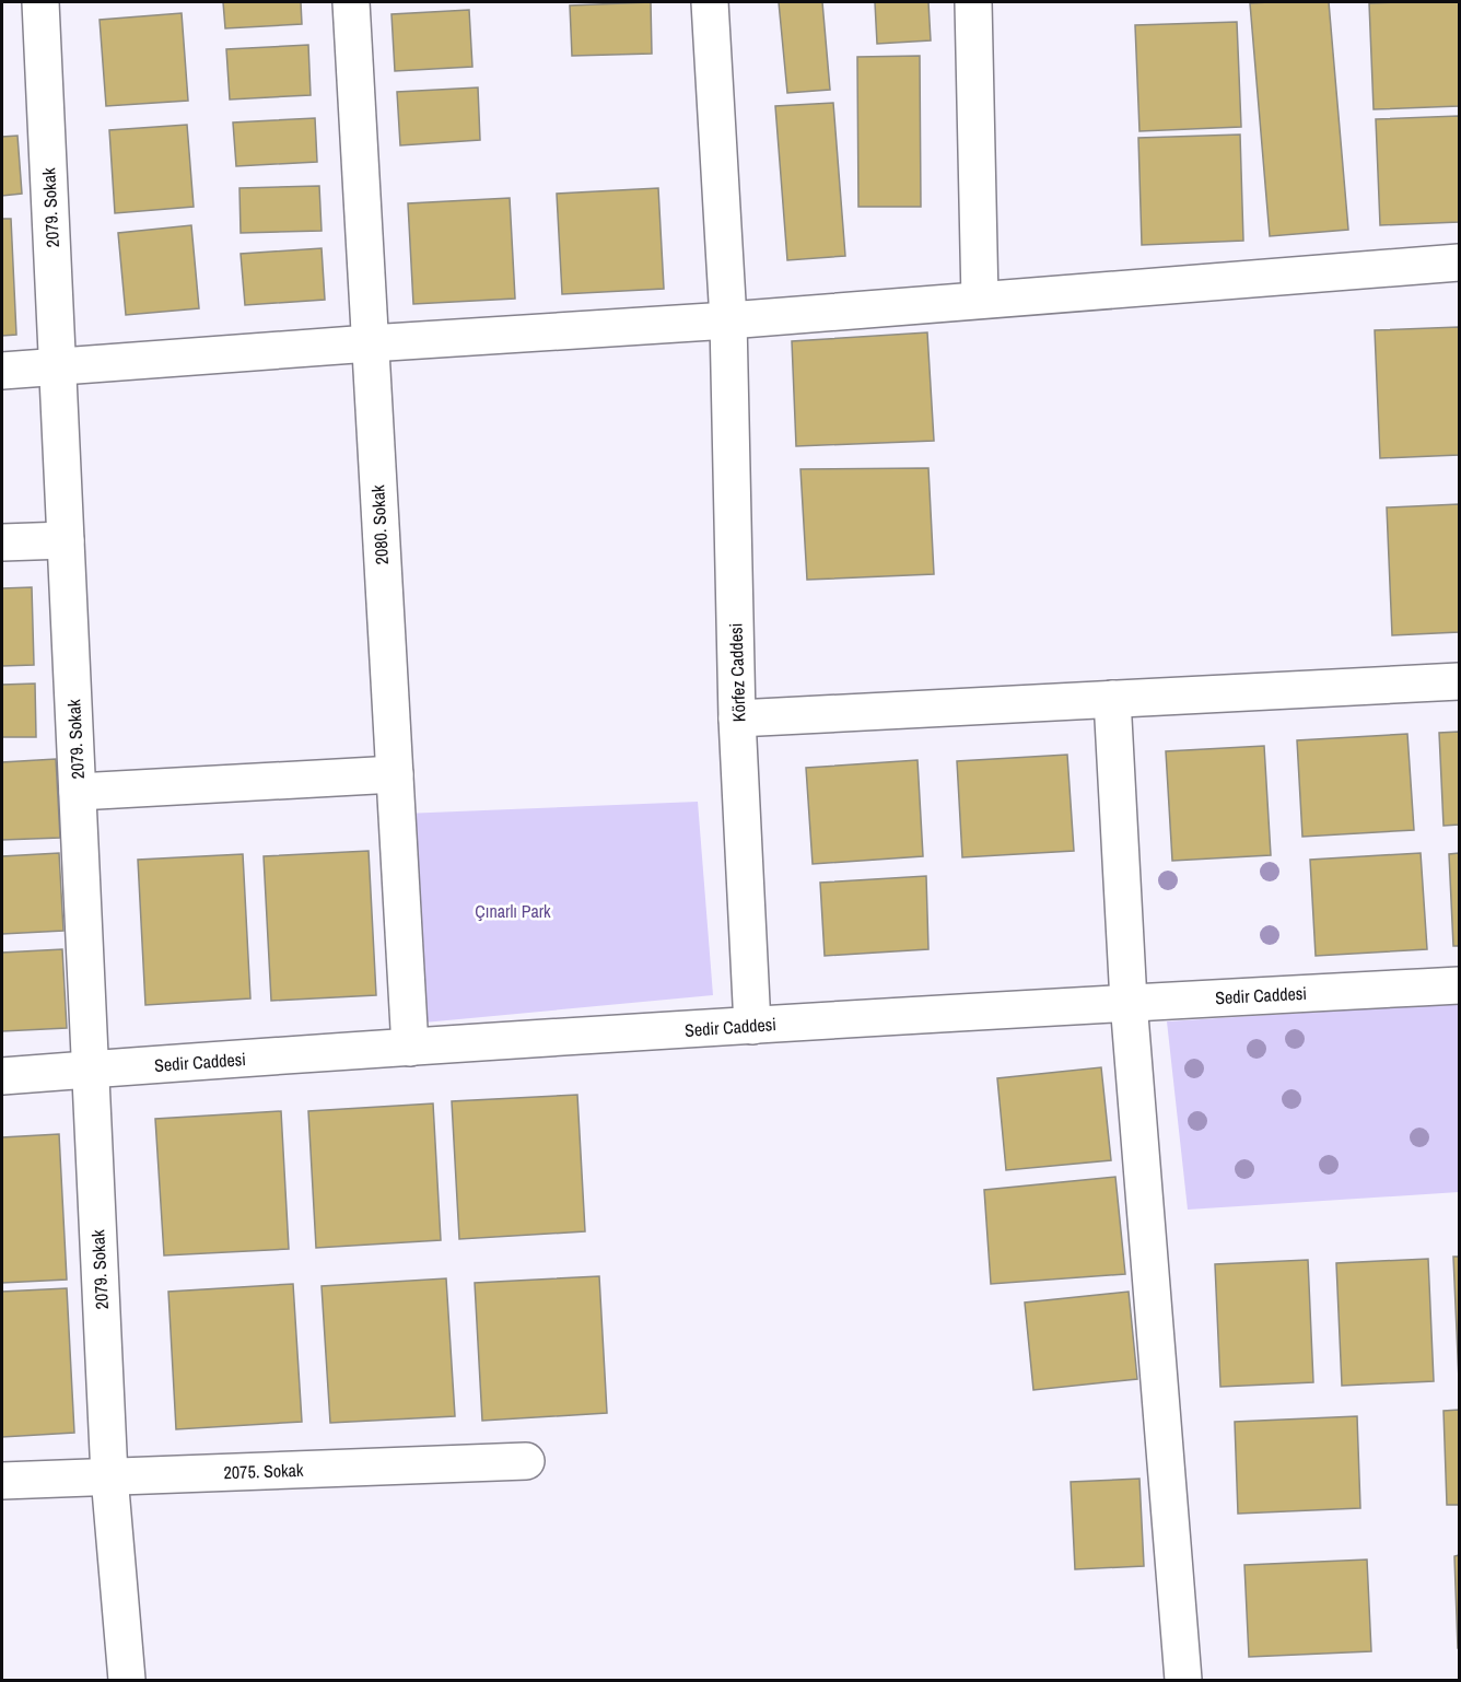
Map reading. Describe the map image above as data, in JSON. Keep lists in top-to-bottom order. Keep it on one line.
{"streets":{"street":["2079. Sokak","2080. Sokak","Körfez Caddesi","Sedir Caddesi","2075. Sokak"]},"crossings":[["2079. Sokak","Sedir Caddesi"],["2079. Sokak","2075. Sokak"],["2080. Sokak","Sedir Caddesi"],["Körfez Caddesi","Sedir Caddesi"]],"parks":["Çınarlı Park"]}
